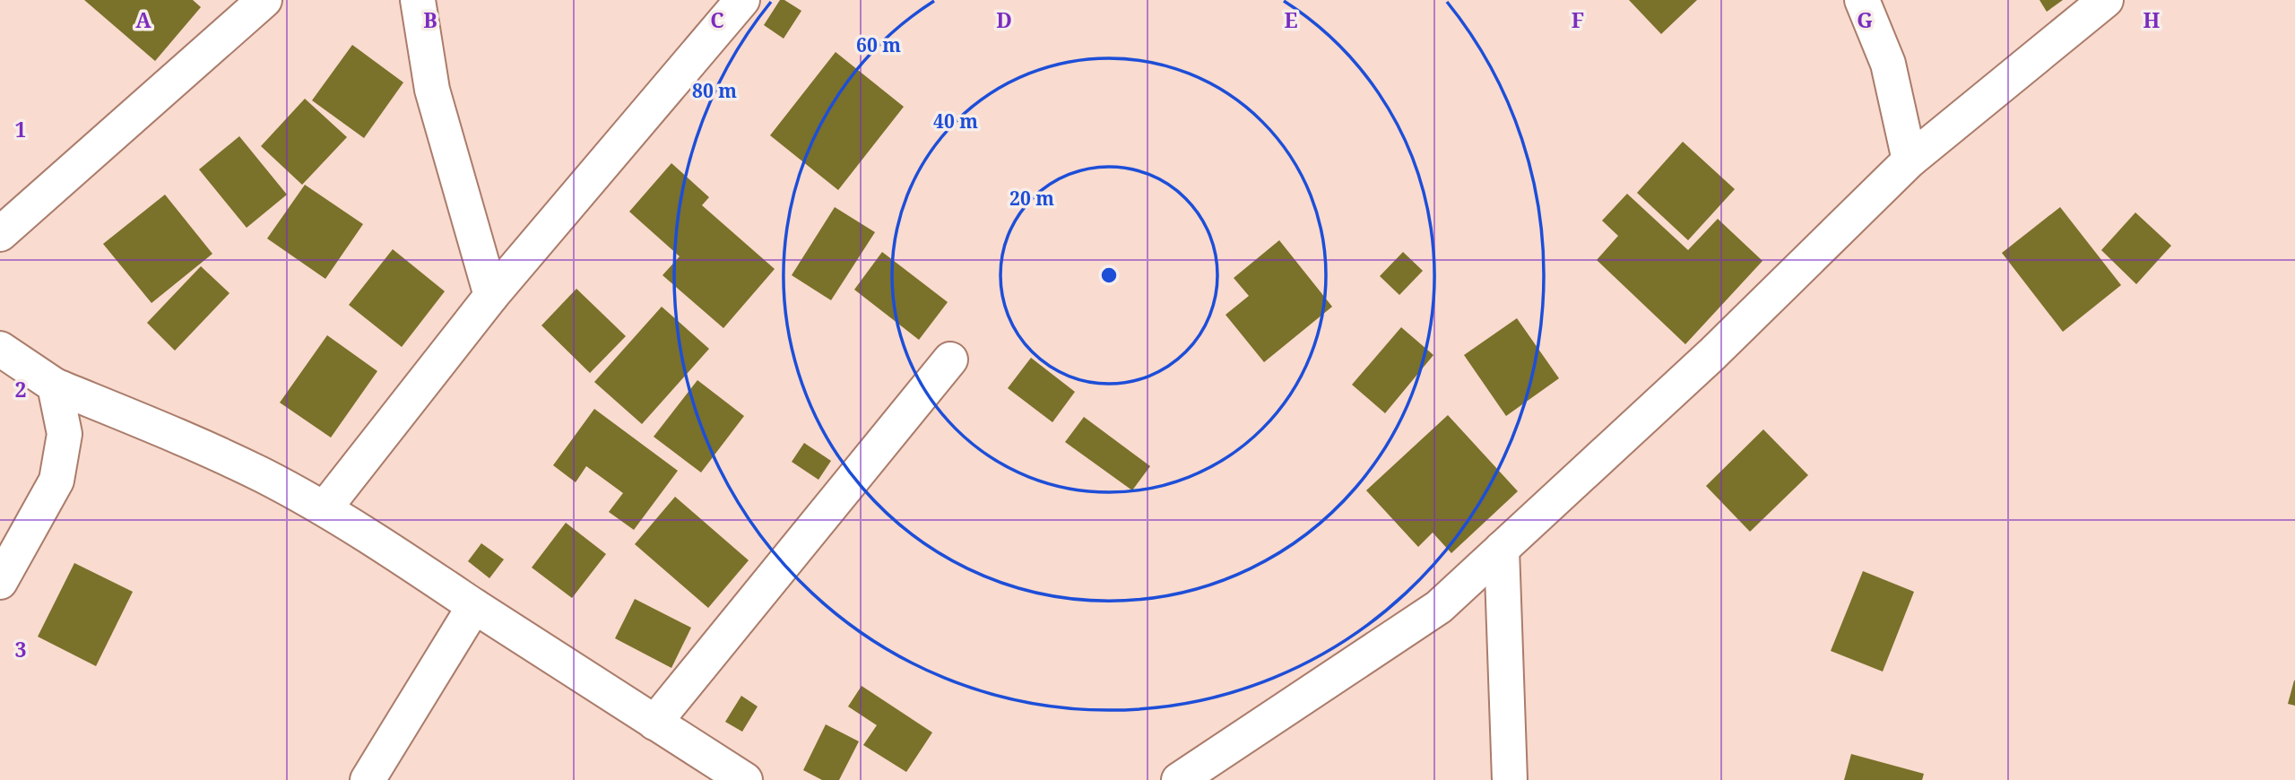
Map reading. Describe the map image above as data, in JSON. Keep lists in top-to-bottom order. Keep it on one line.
{"grid":{"columns":["A","B","C","D","E","F","G","H"],"rows":["1","2","3"]},"rings":["60 m","80 m","40 m","20 m"]}
